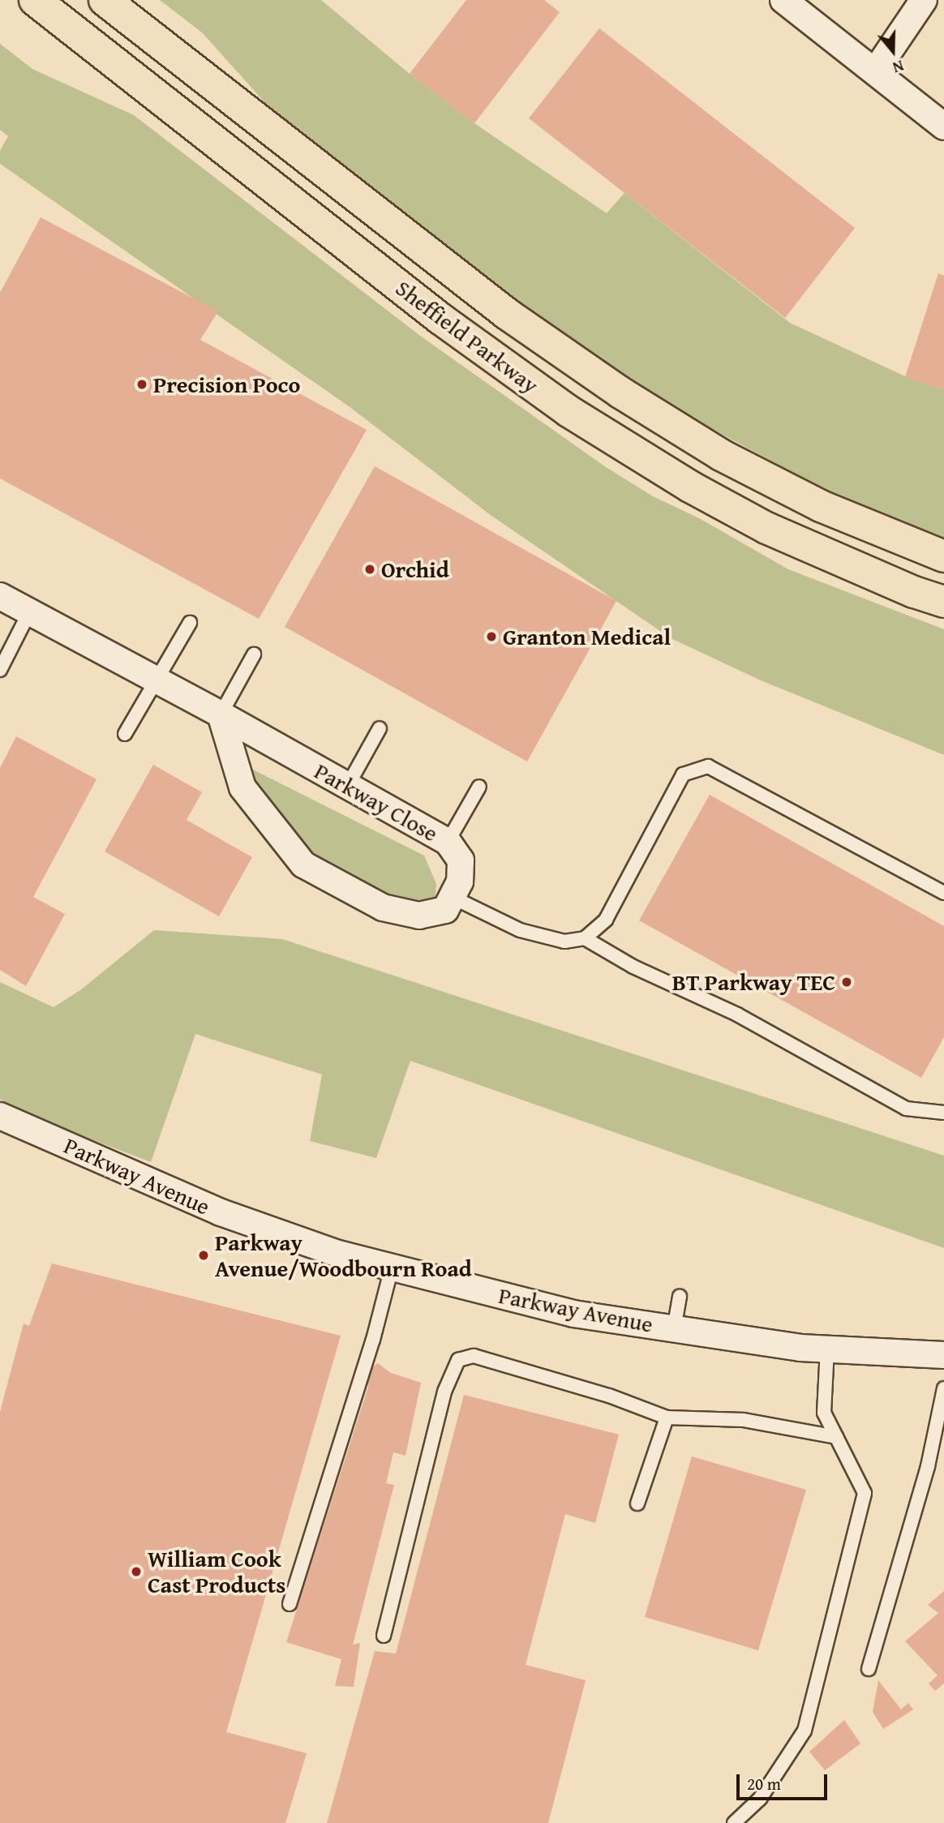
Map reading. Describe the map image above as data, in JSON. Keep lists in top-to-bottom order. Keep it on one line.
{"streets":{"highway":["Sheffield Parkway"],"street":["Parkway Close","Parkway Avenue"]},"places":["Precision Poco","Orchid","Granton Medical","BT Parkway TEC","Parkway Avenue/Woodbourn Road","William Cook Cast Products"],"scale_bar":"20 m","north":"bottom"}
